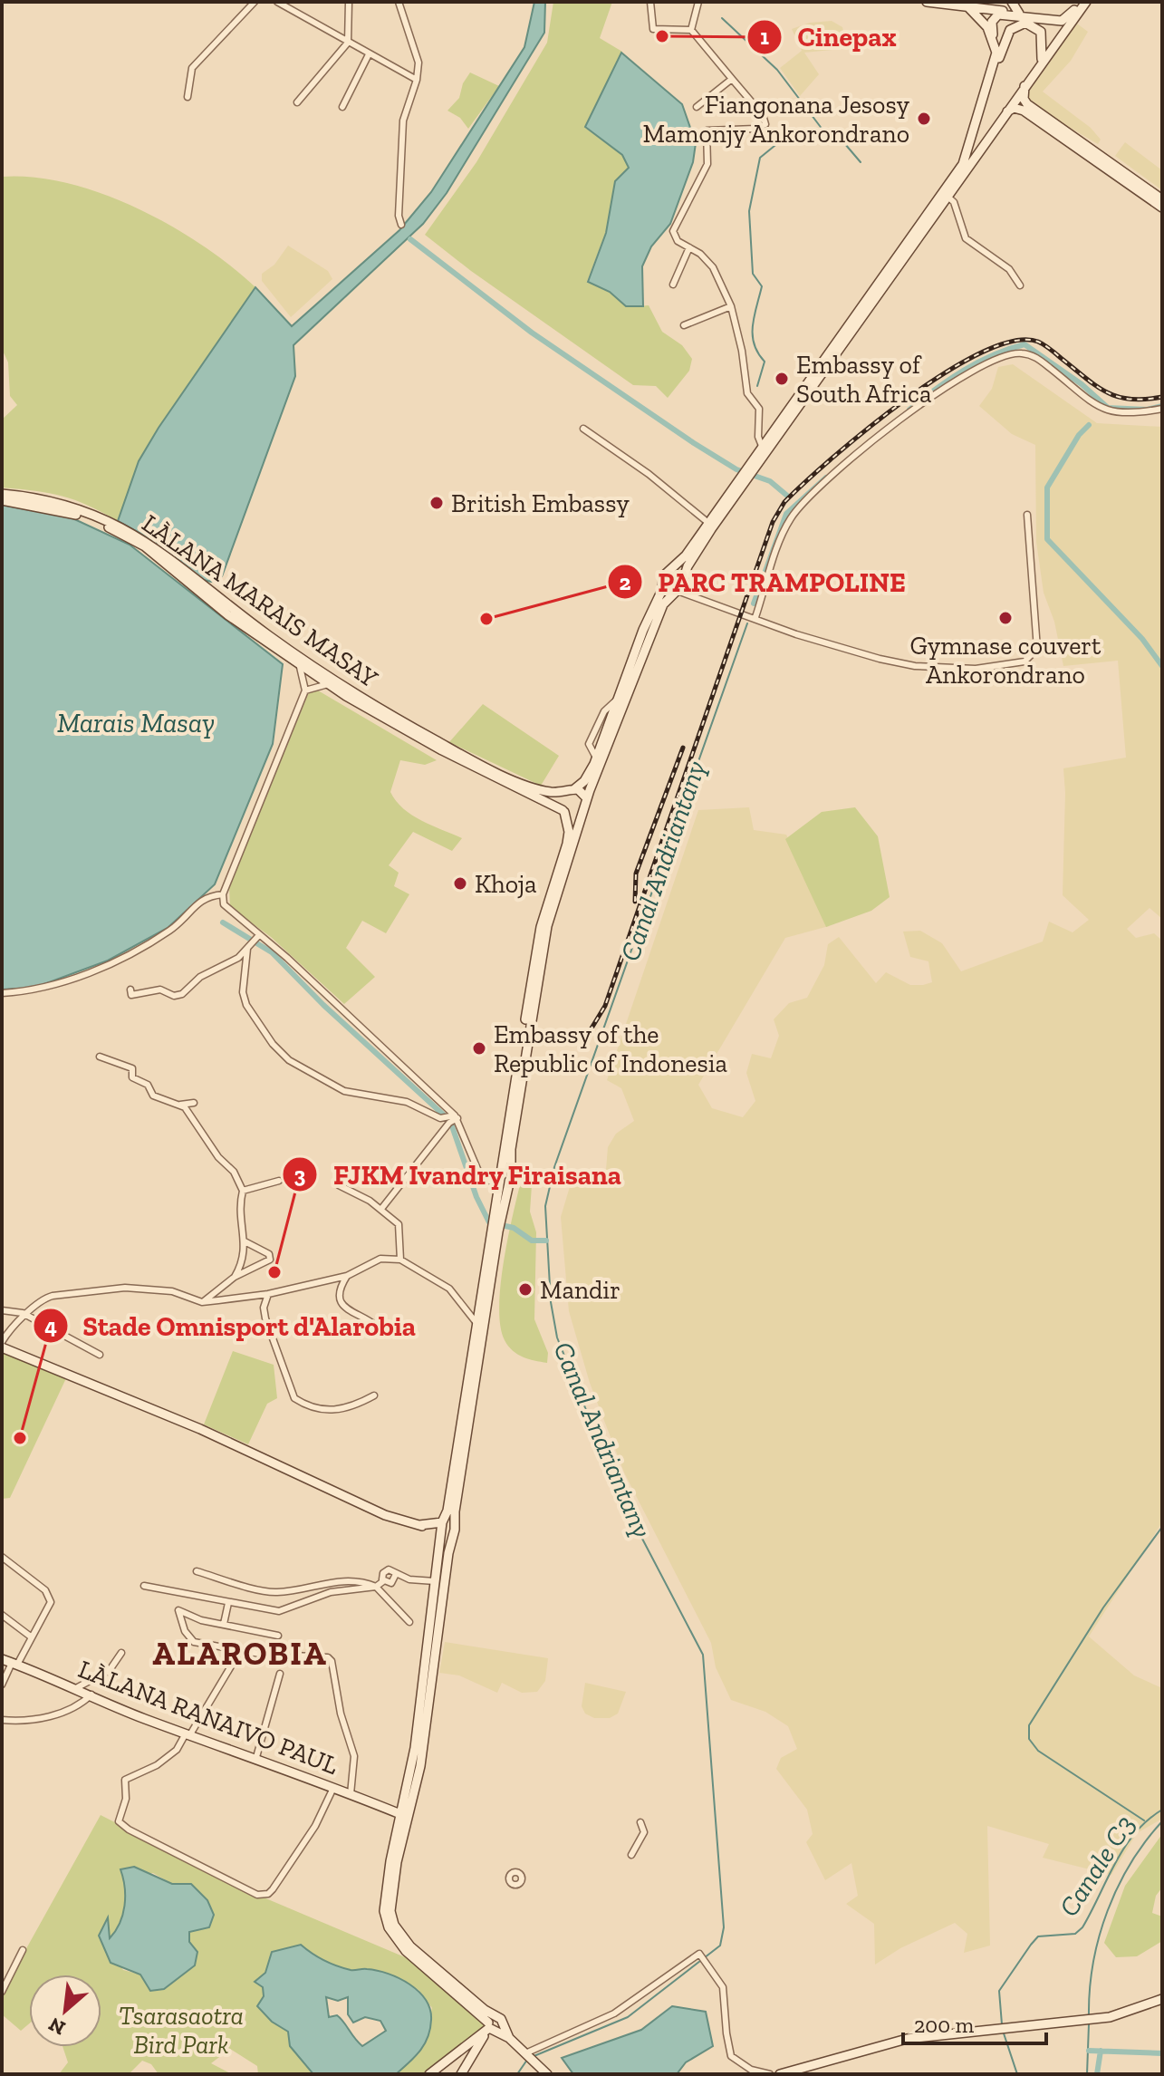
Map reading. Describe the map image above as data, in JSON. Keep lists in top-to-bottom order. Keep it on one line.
{"streets":{"main road":["LÀLANA MARAIS MASAY","LÀLANA RANAIVO PAUL"]},"districts":["ALAROBIA"],"water":["Marais Masay","Canal Andriantany","Canale C3"],"parks":["Tsarasaotra Bird Park"],"places":["Cinepax","Fiangonana Jesosy Mamonjy Ankorondrano","Embassy of South Africa","British Embassy","Gymnase couvert Ankorondrano","PARC TRAMPOLINE","Khoja","Embassy of the Republic of Indonesia","FJKM Ivandry Firaisana","Mandir","Stade Omnisport d'Alarobia"],"scale_bar":"200 m","north":"bottom left"}
